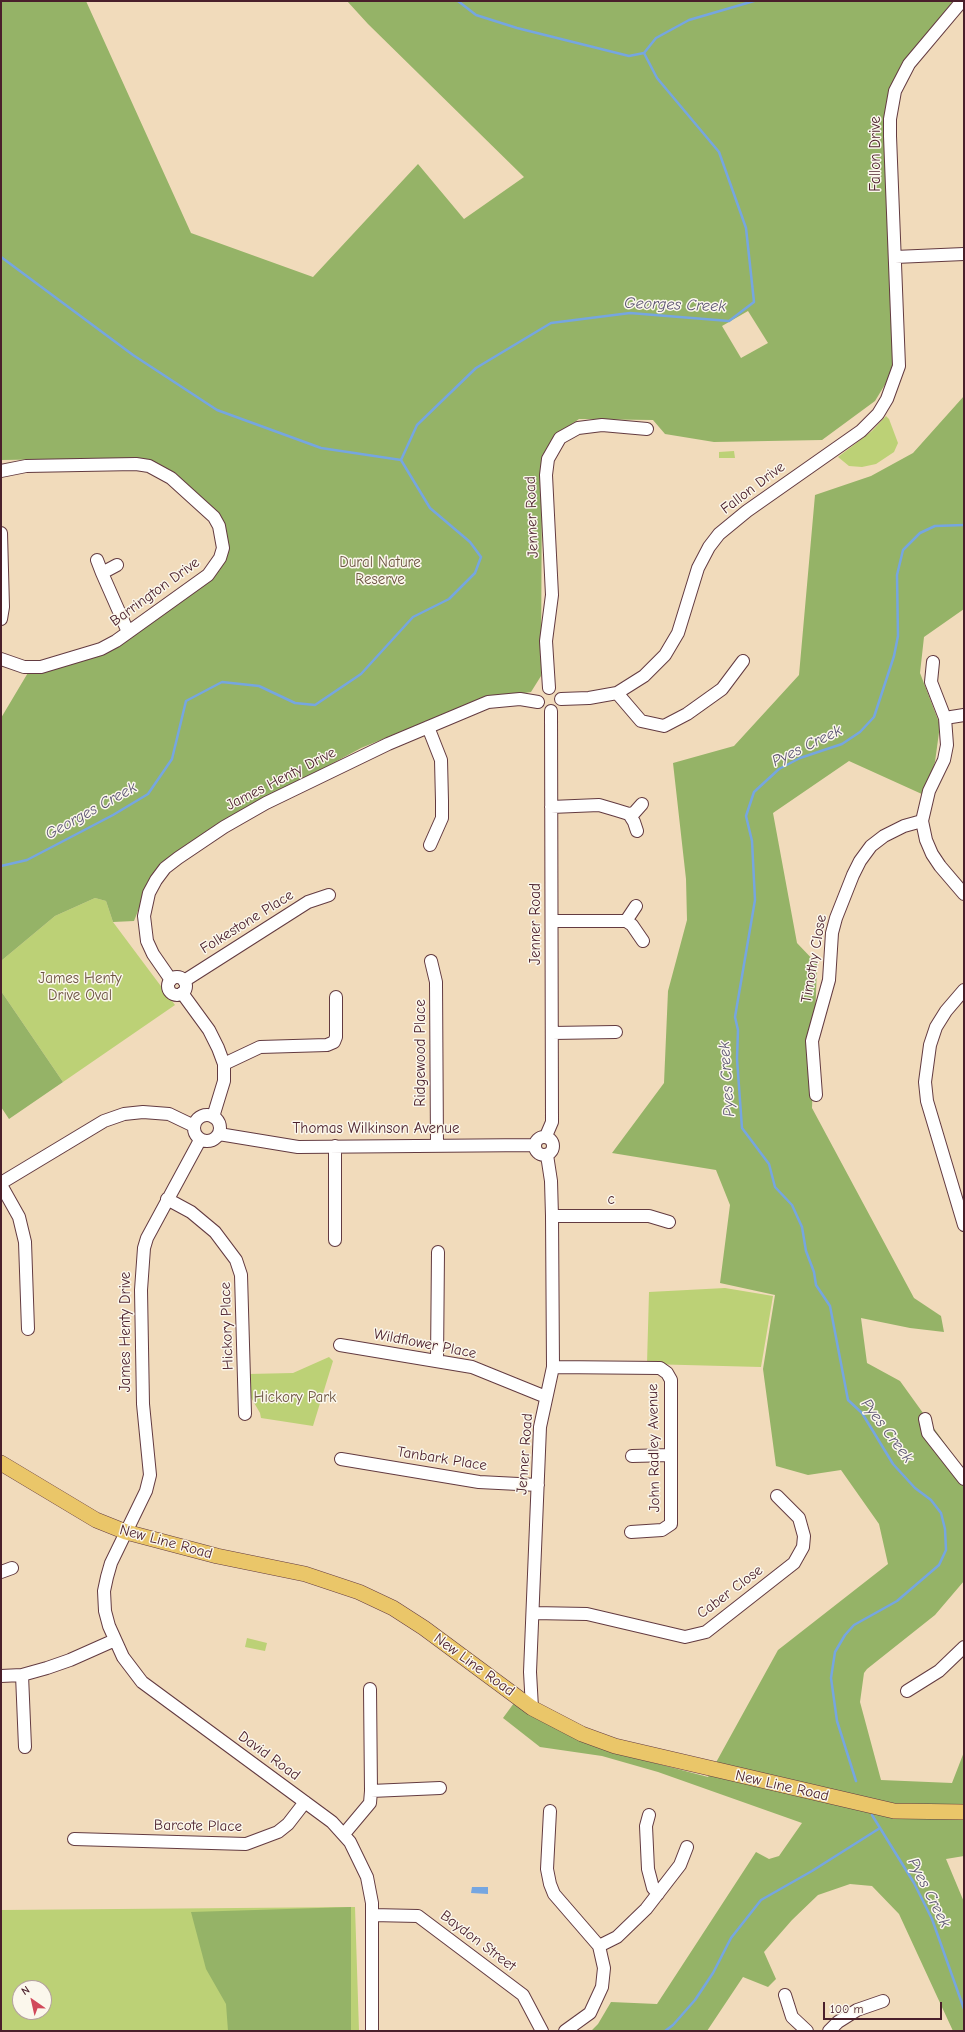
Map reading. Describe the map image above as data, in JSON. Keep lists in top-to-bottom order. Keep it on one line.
{"streets":{"main road":["New Line Road"],"street":["Fallon Drive","Jenner Road","Barrington Drive","James Henty Drive","Folkestone Place","Timothy Close","Ridgewood Place","Thomas Wilkinson Avenue","c","Hickory Place","Wildflower Place","John Radley Avenue","Tanbark Place","Caber Close","David Road","Barcote Place","Baydon Street"]},"crossings":[["Fallon Drive","Jenner Road"],["Fallon Drive","James Henty Drive"],["Jenner Road","James Henty Drive"],["Jenner Road","Thomas Wilkinson Avenue"],["Jenner Road","c"],["Jenner Road","Wildflower Place"],["Jenner Road","John Radley Avenue"],["Jenner Road","Tanbark Place"],["Jenner Road","New Line Road"],["Jenner Road","Caber Close"],["James Henty Drive","Folkestone Place"],["James Henty Drive","Thomas Wilkinson Avenue"],["James Henty Drive","Hickory Place"],["James Henty Drive","New Line Road"],["James Henty Drive","David Road"],["Ridgewood Place","Thomas Wilkinson Avenue"],["New Line Road","David Road"],["David Road","Barcote Place"],["David Road","Baydon Street"]],"water":["Georges Creek","Pyes Creek"],"parks":["Dural Nature Reserve","James Henty Drive Oval","Hickory Park"],"scale_bar":"100 m","north":"top left"}
